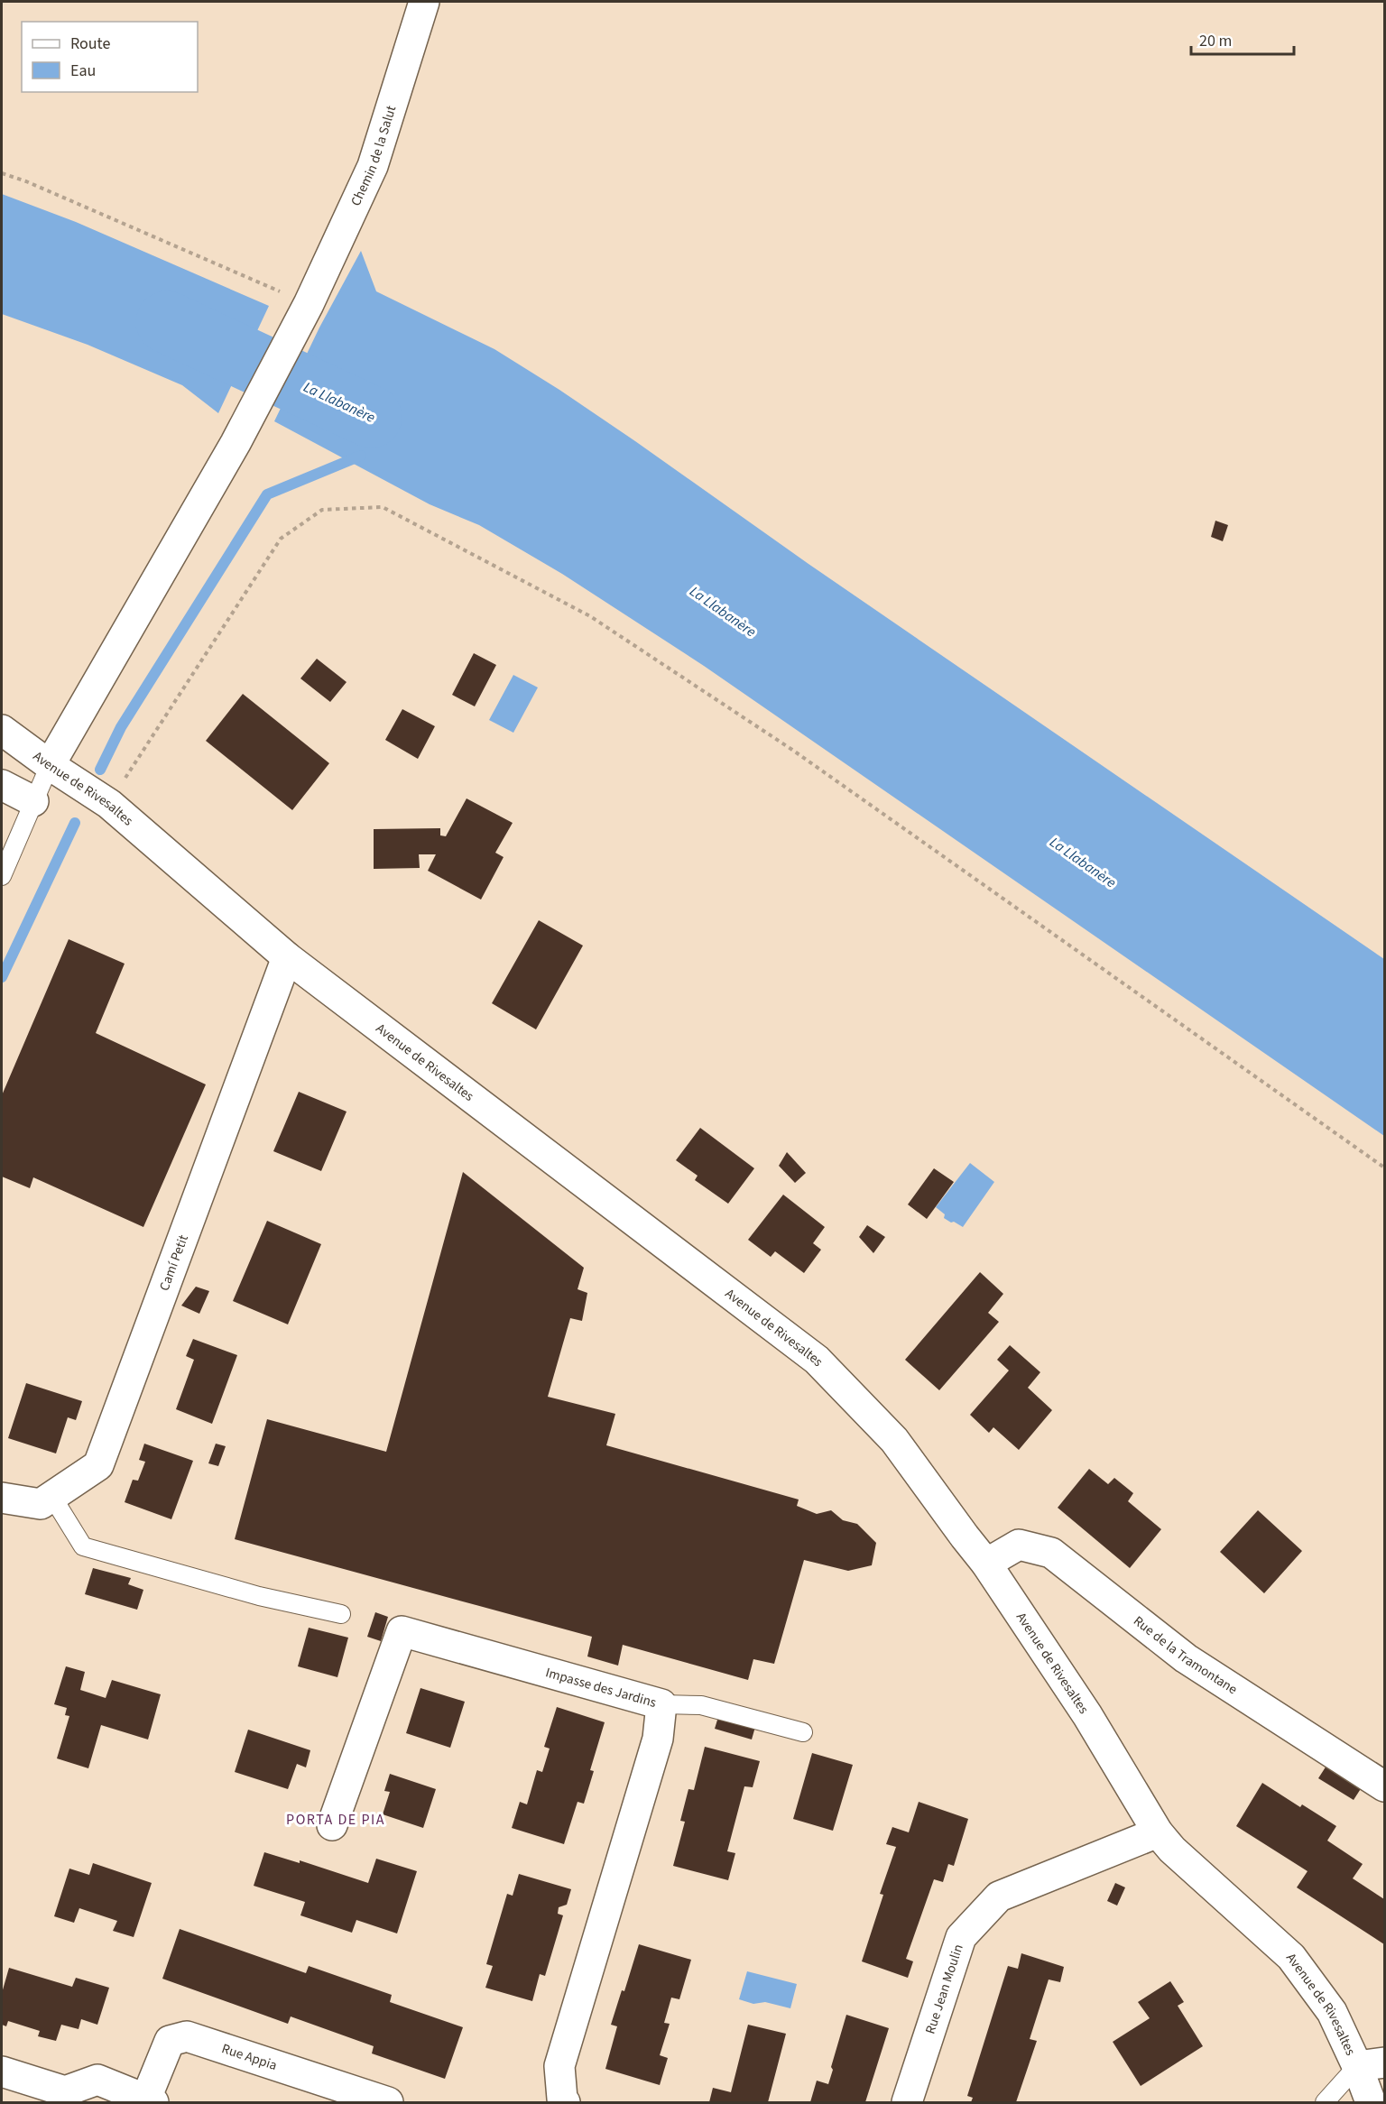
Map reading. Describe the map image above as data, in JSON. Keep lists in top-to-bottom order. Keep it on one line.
{"streets":{"street":["Chemin de la Salut","Avenue de Rivesaltes","Camí Petit","Rue de la Tramontane","Impasse des Jardins","Rue Jean Moulin","Rue Appia"]},"crossings":[["Chemin de la Salut","Avenue de Rivesaltes"],["Avenue de Rivesaltes","Camí Petit"],["Avenue de Rivesaltes","Rue de la Tramontane"],["Avenue de Rivesaltes","Rue Jean Moulin"]],"districts":["PORTA DE PIA"],"water":["La Llabanère"],"legend":["Route","Eau"],"scale_bar":"20 m"}
